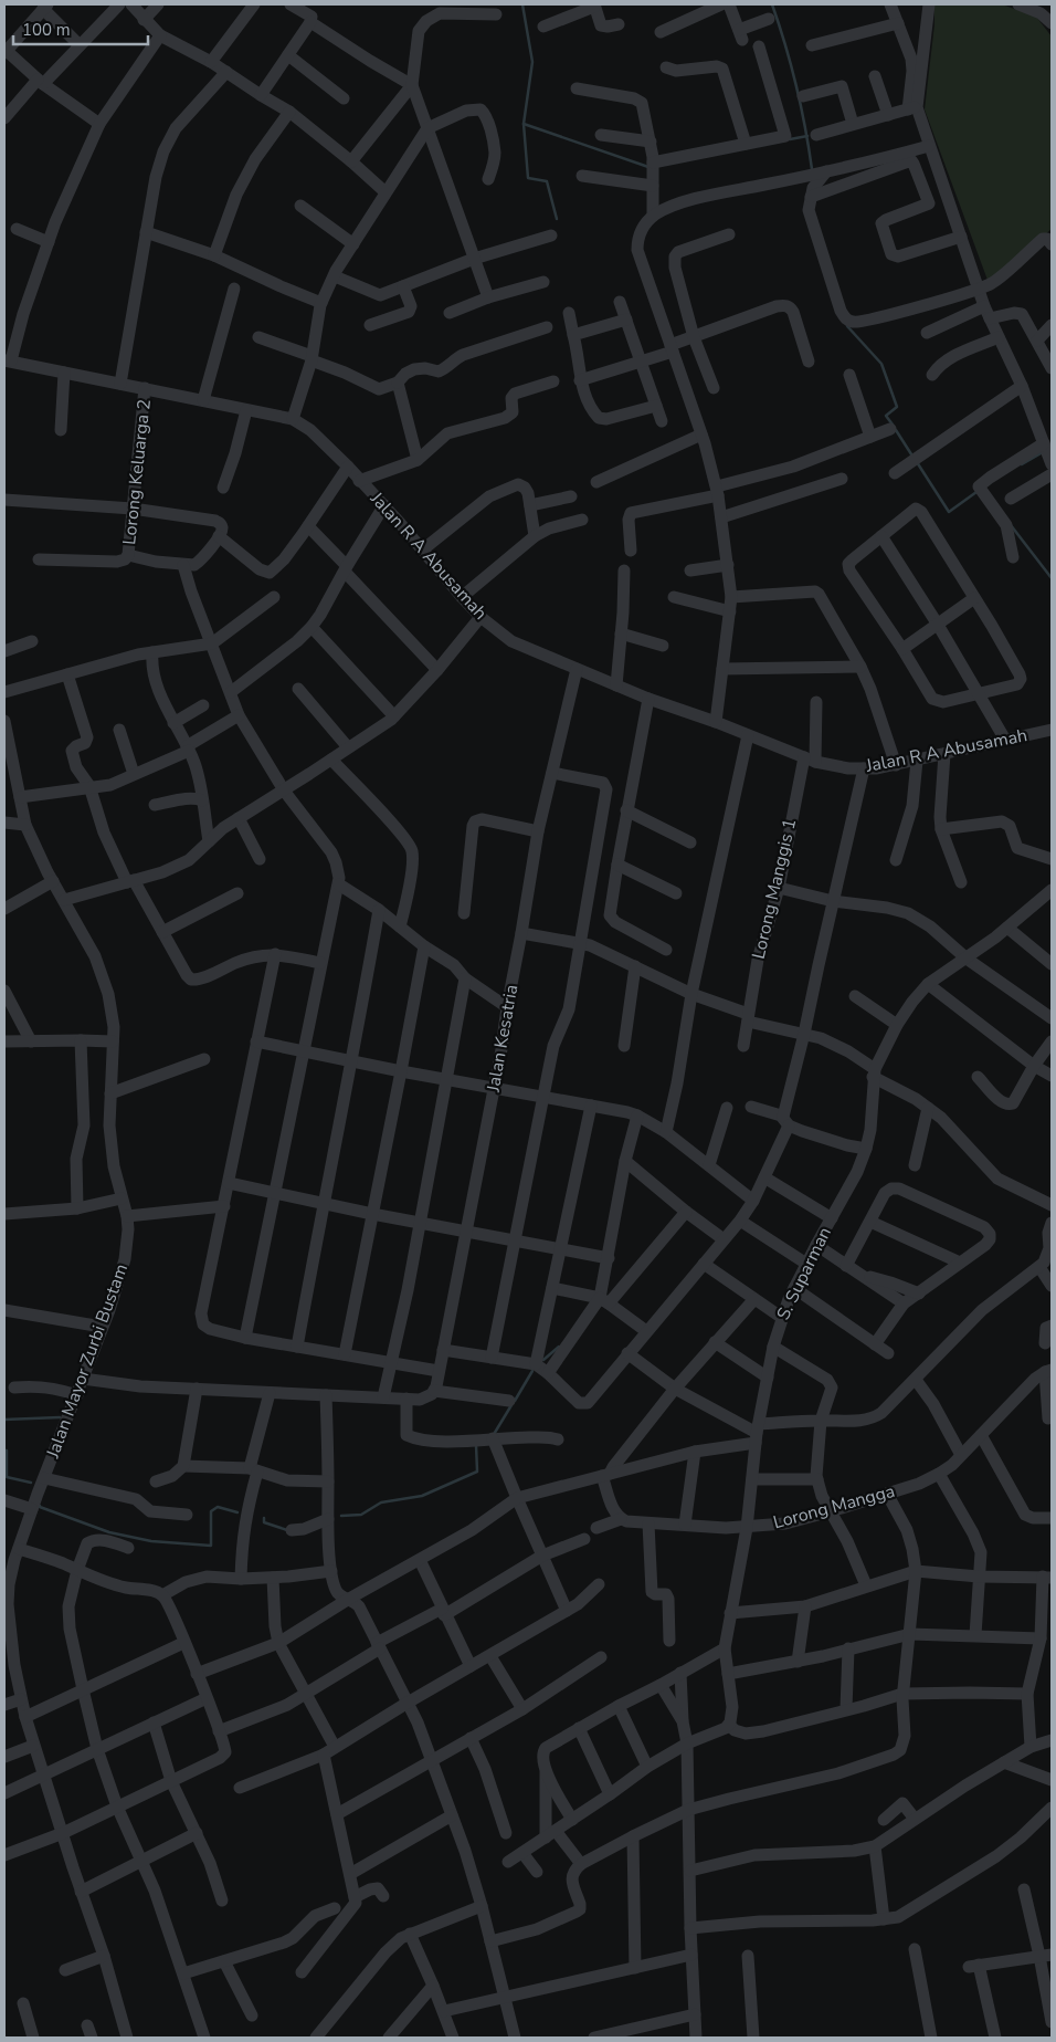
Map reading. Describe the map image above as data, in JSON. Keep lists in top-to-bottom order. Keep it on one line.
{"streets":{"street":["Lorong Keluarga 2","Jalan R A Abusamah","Lorong Manggis 1","Jalan Kesatria","S. Suparman","Jalan Mayor Zurbi Bustam","Lorong Mangga"]},"crossings":[["Lorong Keluarga 2","Jalan R A Abusamah"],["Jalan R A Abusamah","Lorong Manggis 1"],["Jalan R A Abusamah","Jalan Kesatria"],["S. Suparman","Lorong Mangga"]],"scale_bar":"100 m"}
